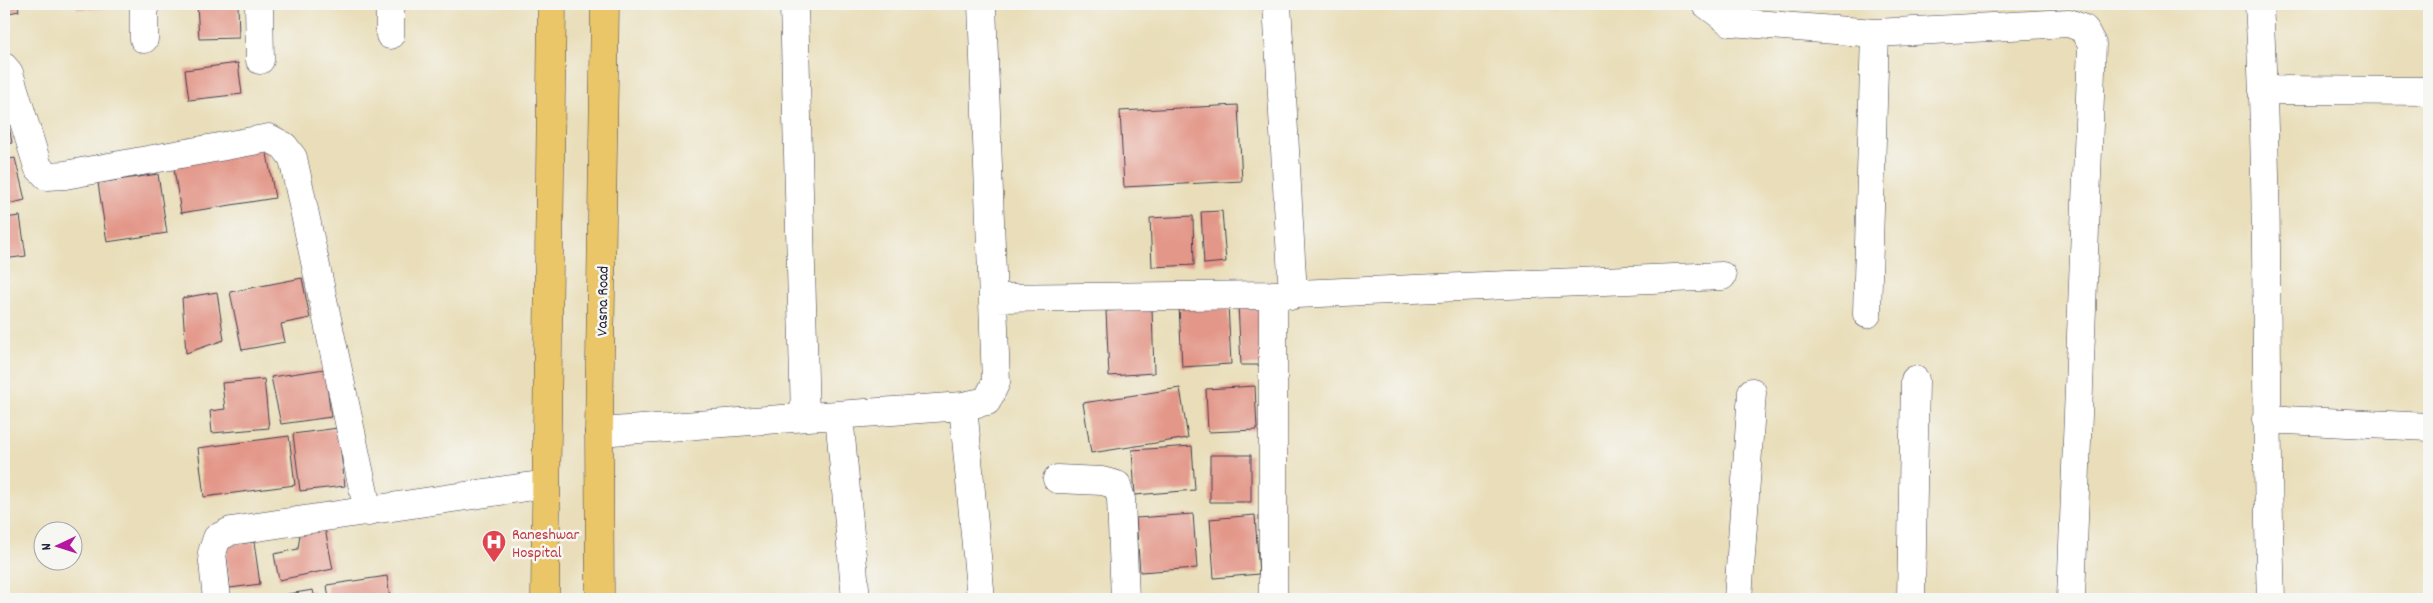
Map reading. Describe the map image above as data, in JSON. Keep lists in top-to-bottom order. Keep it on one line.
{"streets":{"main road":["Vasna Road"]},"places":{"hospital":["Raneshwar Hospital"]},"north":"left"}
